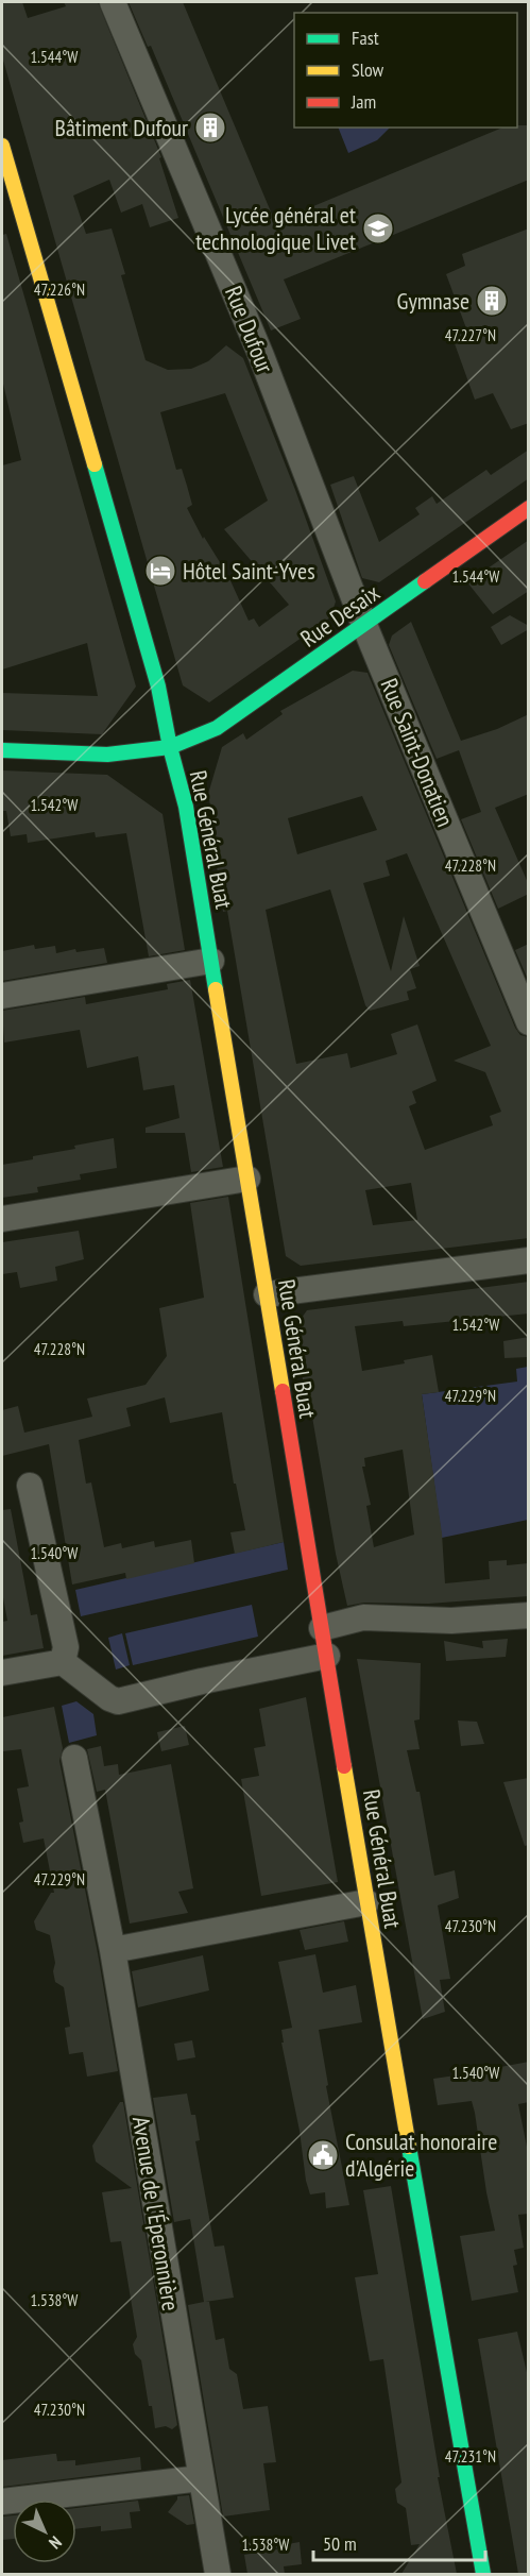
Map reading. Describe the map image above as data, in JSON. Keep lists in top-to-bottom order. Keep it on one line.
{"streets":{"main road":["Rue Desaix","Rue Général Buat"],"street":["Rue Dufour","Rue Saint-Donatien","Avenue de l'Éperonnière"]},"crossings":[["Rue Dufour","Rue Desaix"],["Rue Dufour","Rue Saint-Donatien"],["Rue Desaix","Rue Saint-Donatien"],["Rue Desaix","Rue Général Buat"]],"places":{"building":["Bâtiment Dufour","Gymnase"],"school or university":["Lycée général et technologique Livet"],"hotel":["Hôtel Saint-Yves"],"public building":["Consulat honoraire d'Algérie"]},"legend":["Fast","Slow","Jam"],"scale_bar":"50 m","north":"bottom right","coordinates":["1.544°W","47.226°N","47.227°N","1.542°W","47.228°N","47.229°N","1.540°W","47.230°N","1.538°W","47.231°N"]}
